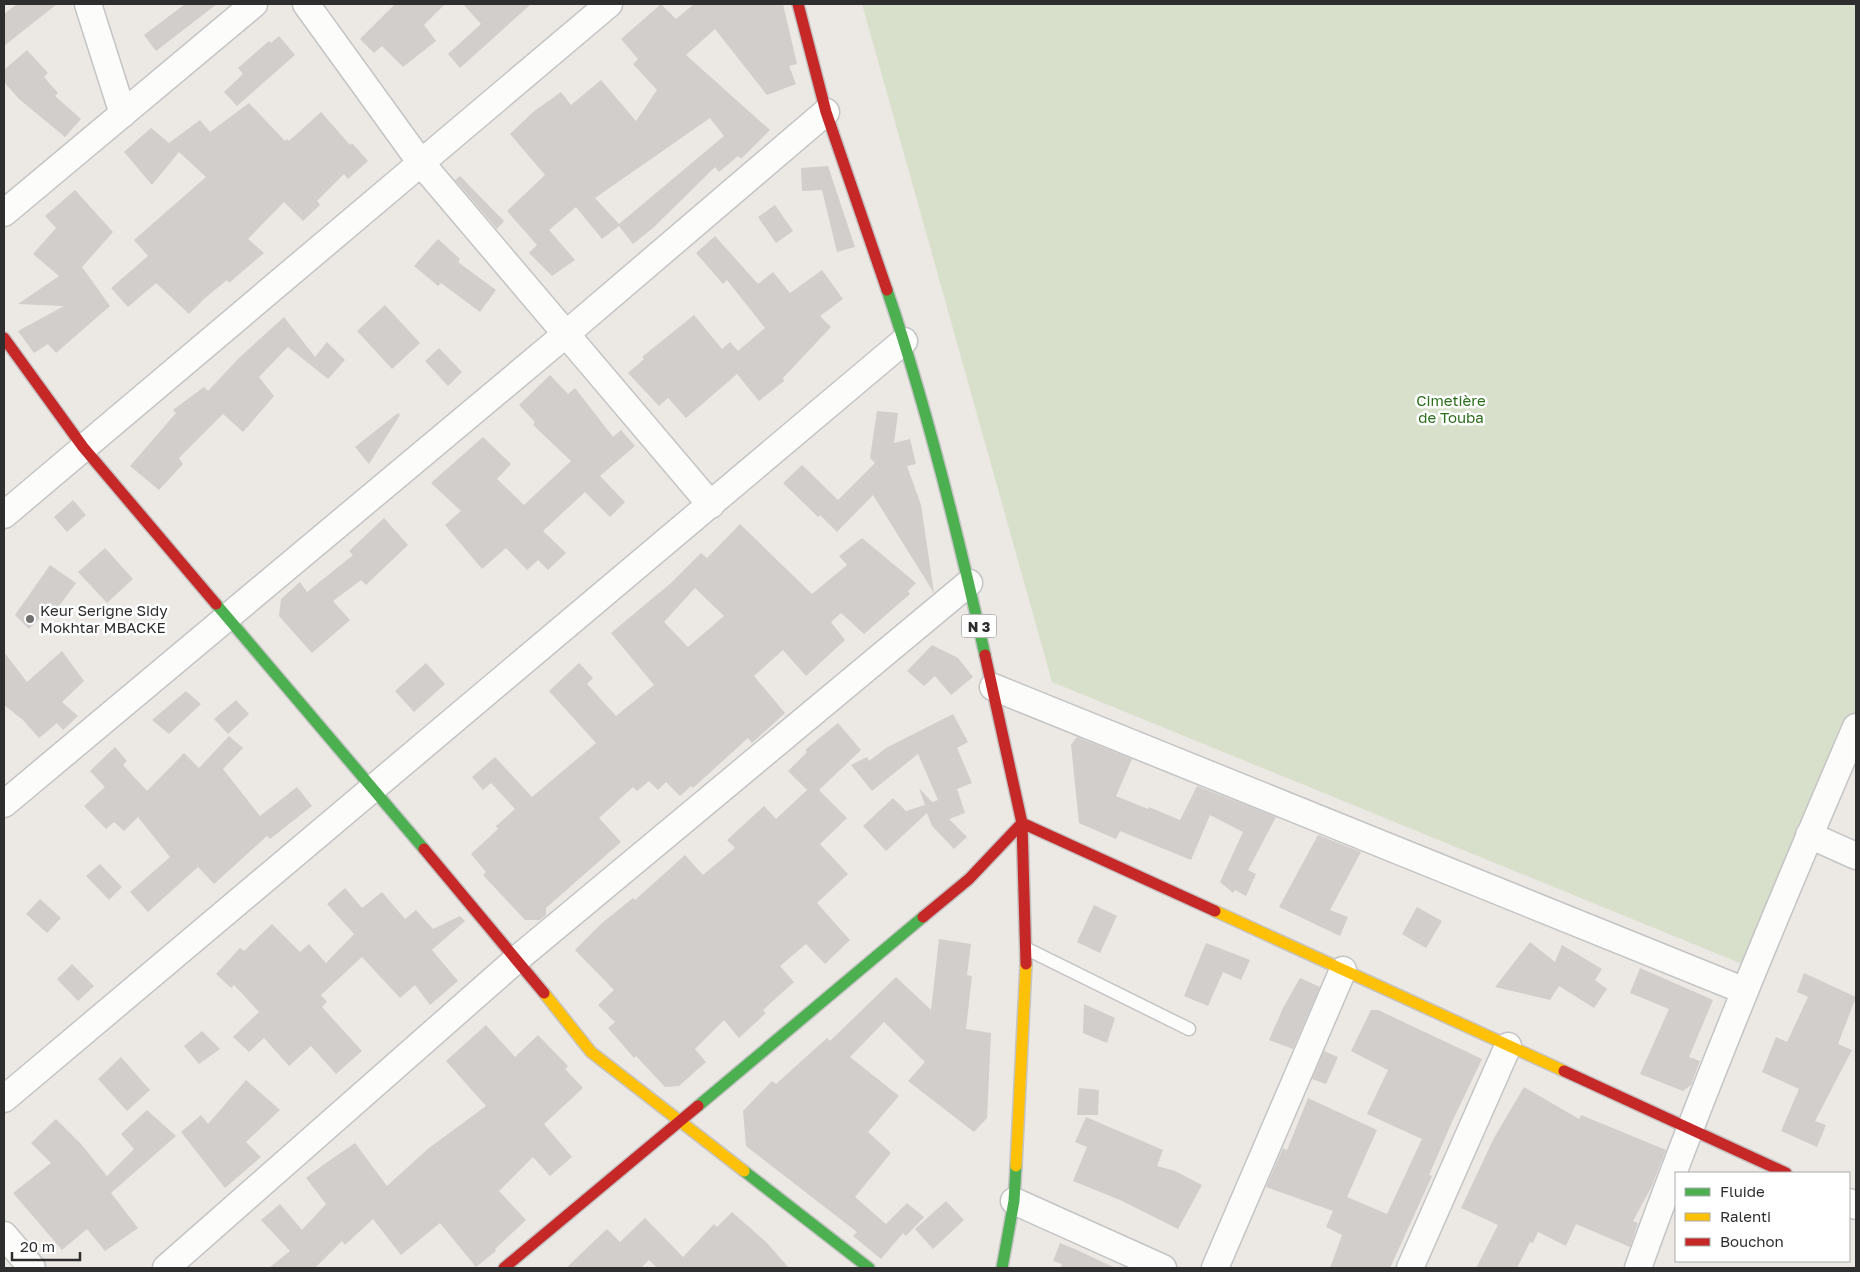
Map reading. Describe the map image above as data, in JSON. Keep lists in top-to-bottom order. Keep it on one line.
{"streets":{"street":["N 3"]},"parks":["Cimetière de Touba"],"places":["Keur Serigne Sidy Mokhtar MBACKE"],"legend":["Fluide","Ralenti","Bouchon"],"scale_bar":"20 m"}
